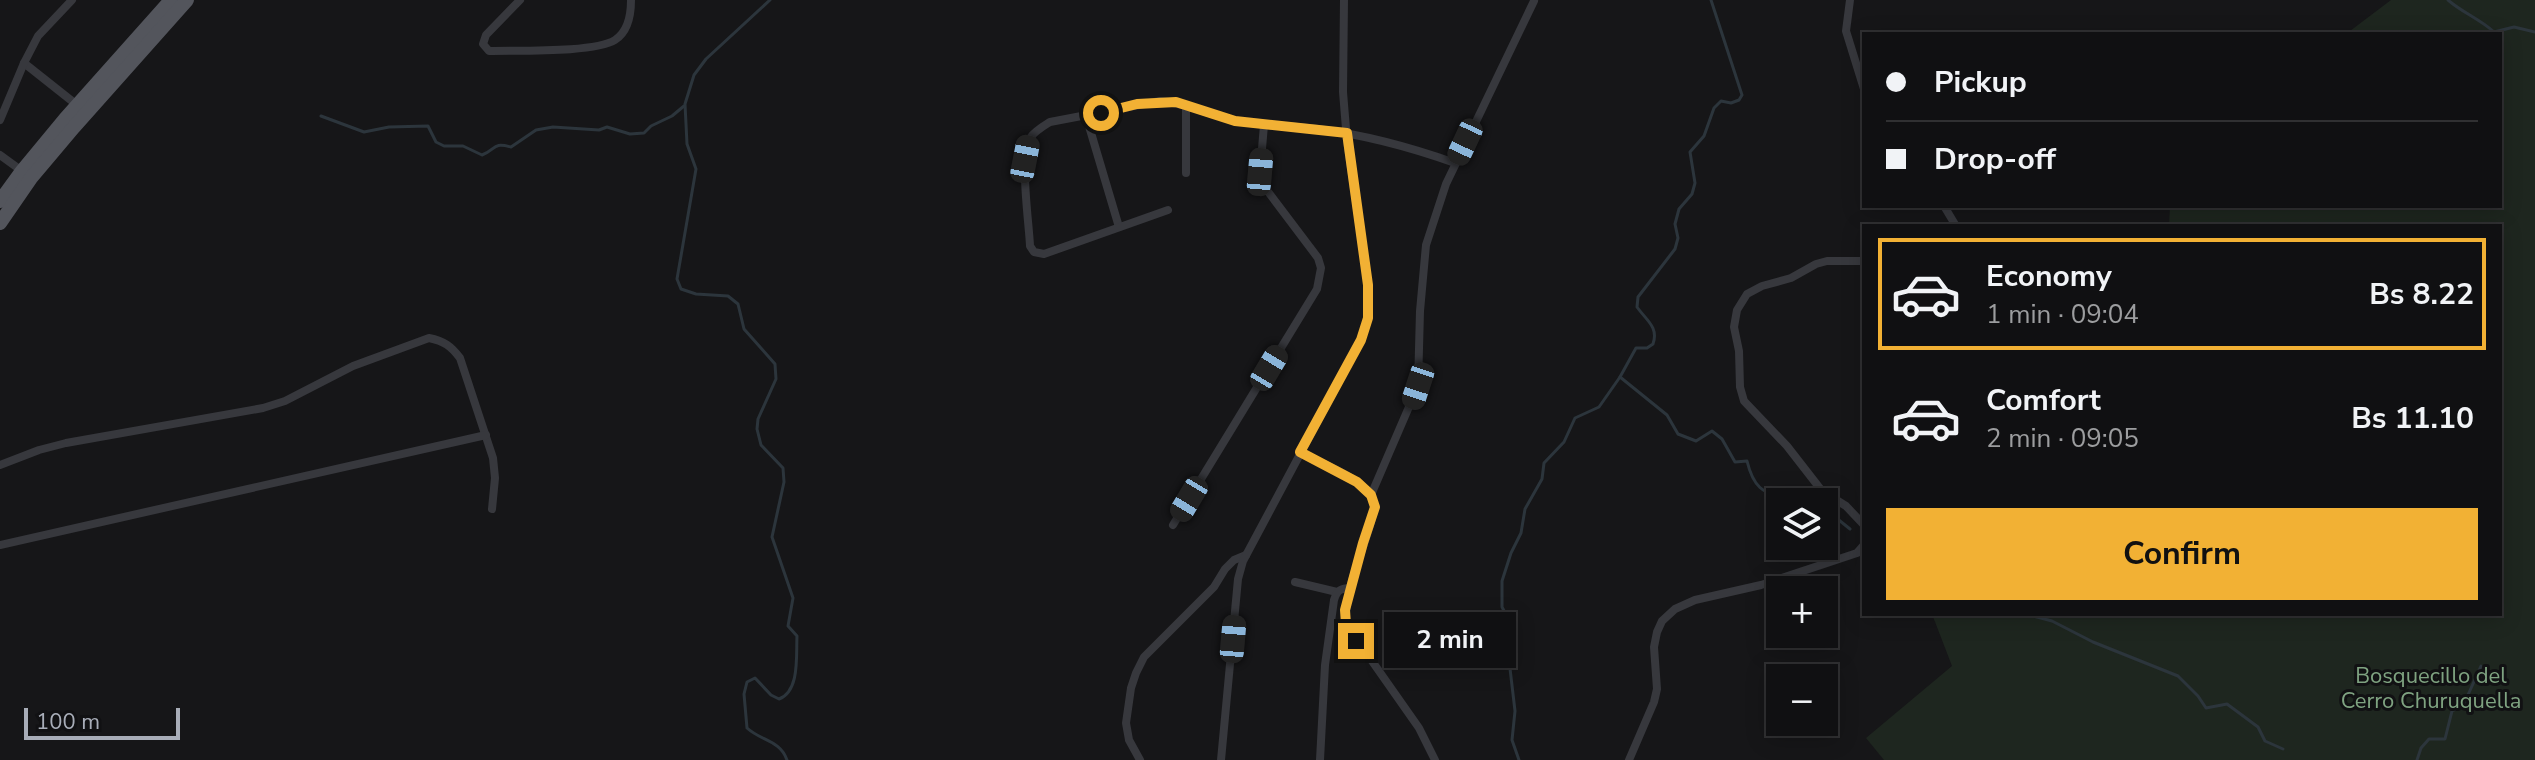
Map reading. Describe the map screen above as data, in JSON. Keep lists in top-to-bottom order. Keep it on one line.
{"parks":["Bosquecillo del Cerro Churuquella"],"scale_bar":"100 m","page":{"banner":["Pickup","Drop-off"],"list":[{"name":"Economy","note":"1 min · 09:04","value":"Bs 8.22"},{"name":"Comfort","note":"2 min · 09:05","value":"Bs 11.10"}],"map_buttons":["+","−"],"buttons":"Confirm","bubble":"2 min","scale":"100 m"}}
